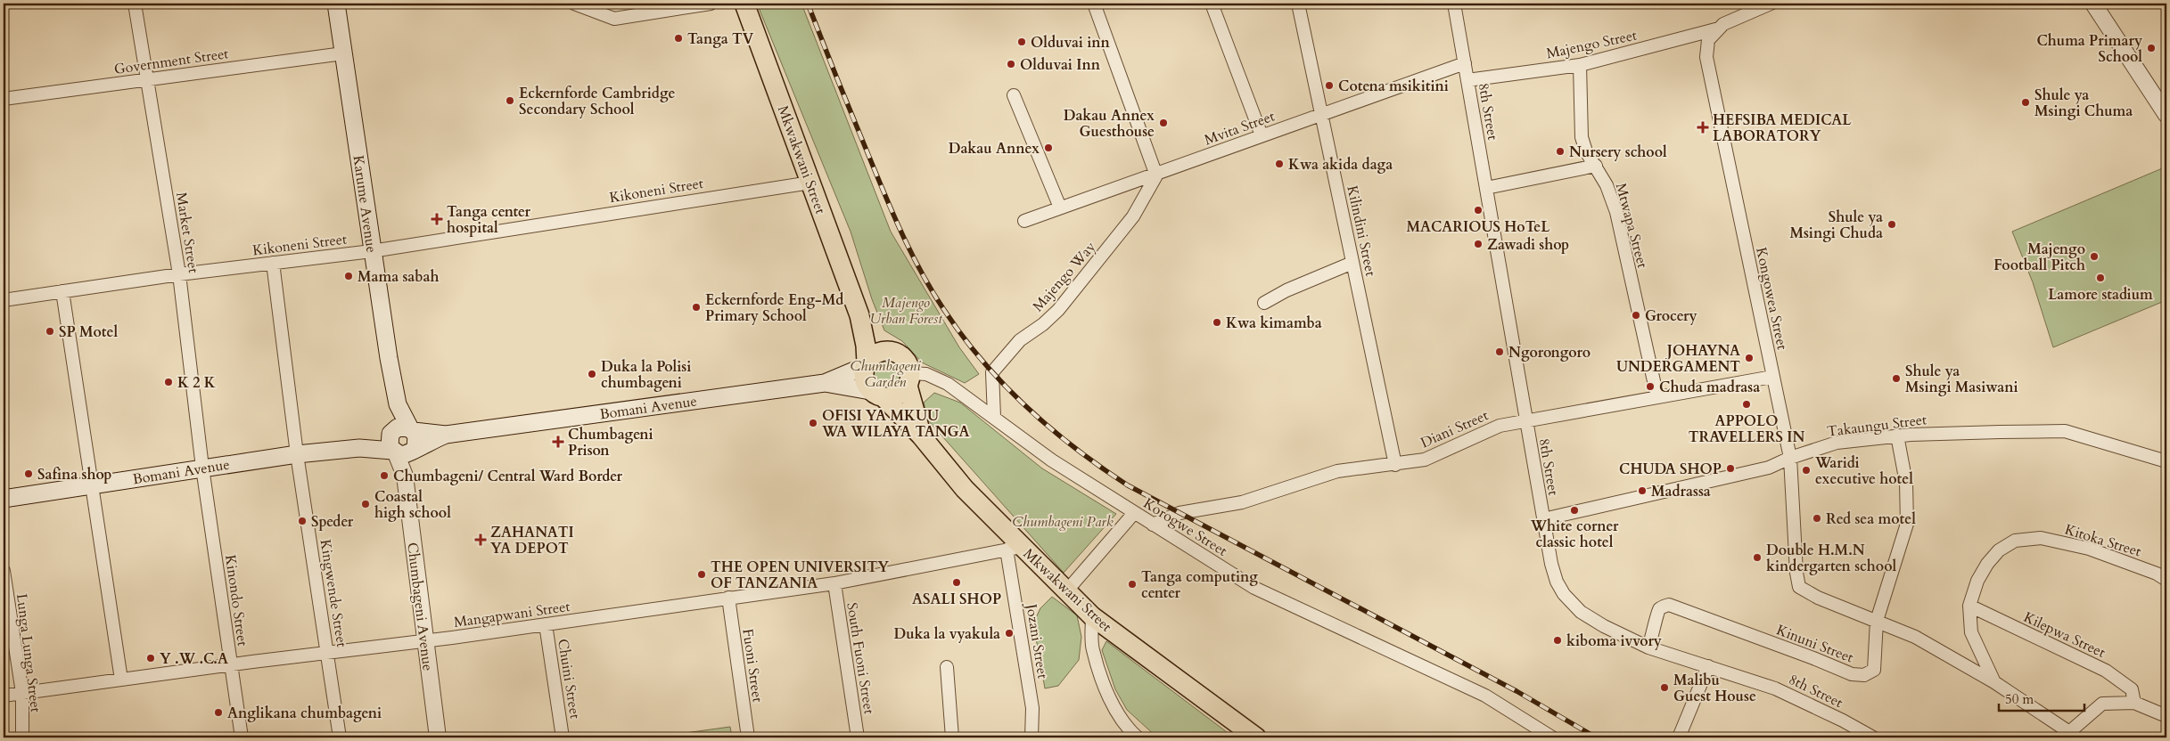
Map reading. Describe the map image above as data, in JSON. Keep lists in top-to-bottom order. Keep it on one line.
{"streets":{"main road":["Mkwakwani Street","Karume Avenue","Bomani Avenue"],"street":["Majengo Street","Government Street","8th Street","Mvita Street","Kikoneni Street","Mtwapa Street","Kilindini Street","Market Street","Majengo Way","Kongowea Street","Takaungu Street","Diani Street","Korogwe Street","Kitoka Street","Kingwende Street","Kinondo Street","Chumbageni Avenue","Mangapwani Street","Kilepwa Street","Jozani Street","Kinuni Street","Lunga Lunga Street","South Fuoni Street","Fuoni Street","Chuini Street"]},"crossings":[["Majengo Street","8th Street"],["Majengo Street","Mtwapa Street"],["Majengo Street","Kongowea Street"],["Government Street","Karume Avenue"],["Government Street","Market Street"],["8th Street","Mvita Street"],["8th Street","Takaungu Street"],["8th Street","Diani Street"],["8th Street","Kinuni Street"],["Mvita Street","Kilindini Street"],["Mvita Street","Majengo Way"],["Mkwakwani Street","Kikoneni Street"],["Mkwakwani Street","Mangapwani Street"],["Mkwakwani Street","Jozani Street"],["Kikoneni Street","Karume Avenue"],["Kikoneni Street","Market Street"],["Kikoneni Street","Kingwende Street"],["Mtwapa Street","Diani Street"],["Kilindini Street","Diani Street"],["Market Street","Bomani Avenue"],["Market Street","Kinondo Street"],["Majengo Way","Korogwe Street"],["Kongowea Street","Takaungu Street"],["Kongowea Street","Diani Street"],["Kongowea Street","Kinuni Street"],["Bomani Avenue","Kingwende Street"],["Bomani Avenue","Kinondo Street"],["Takaungu Street","Kinuni Street"],["Diani Street","Korogwe Street"],["Kitoka Street","Kilepwa Street"],["Kingwende Street","Mangapwani Street"],["Kinondo Street","Mangapwani Street"],["Chumbageni Avenue","Mangapwani Street"],["Mangapwani Street","Jozani Street"],["Mangapwani Street","Lunga Lunga Street"],["Mangapwani Street","South Fuoni Street"],["Mangapwani Street","Fuoni Street"],["Mangapwani Street","Chuini Street"]],"parks":["Majengo Urban Forest","Chumbageni Garden","Chumbageni Park"],"places":{"other":["Tanga TV","Olduvai inn","Chuma Primary School","Olduvai Inn","Cotena msikitini","Eckernforde Cambridge Secondary School","Shule ya Msingi Chuma","Dakau Annex Guesthouse","Dakau Annex","Nursery school","Kwa akida daga","MACARIOUS HoTeL","Shule ya Msingi Chuda","Zawadi shop","Majengo Football Pitch","Mama sabah","Lamore stadium","Eckernforde Eng-Md Primary School","Grocery","Kwa kimamba","SP Motel","Ngorongoro","JOHAYNA UNDERGAMENT","Duka la Polisi chumbageni","Shule ya Msingi Masiwani","K 2 K","Chuda madrasa","APPOLO TRAVELLERS IN","OFISI YA MKUU WA WILAYA TANGA","CHUDA SHOP","Waridi executive hotel","Safina shop","Chumbageni/ Central Ward Border","Madrassa","Coastal high school","White corner classic hotel","Red sea motel","Speder","Double H.M.N kindergarten school","THE OPEN UNIVERSITY OF TANZANIA","ASALI SHOP","Tanga computing center","Duka la vyakula","kiboma ivvory","Y .W .C.A","Malibu Guest House","Anglikana chumbageni"],"health":["HEFSIBA MEDICAL LABORATORY","Tanga center hospital","Chumbageni Prison","ZAHANATI YA DEPOT"]},"scale_bar":"50 m"}
